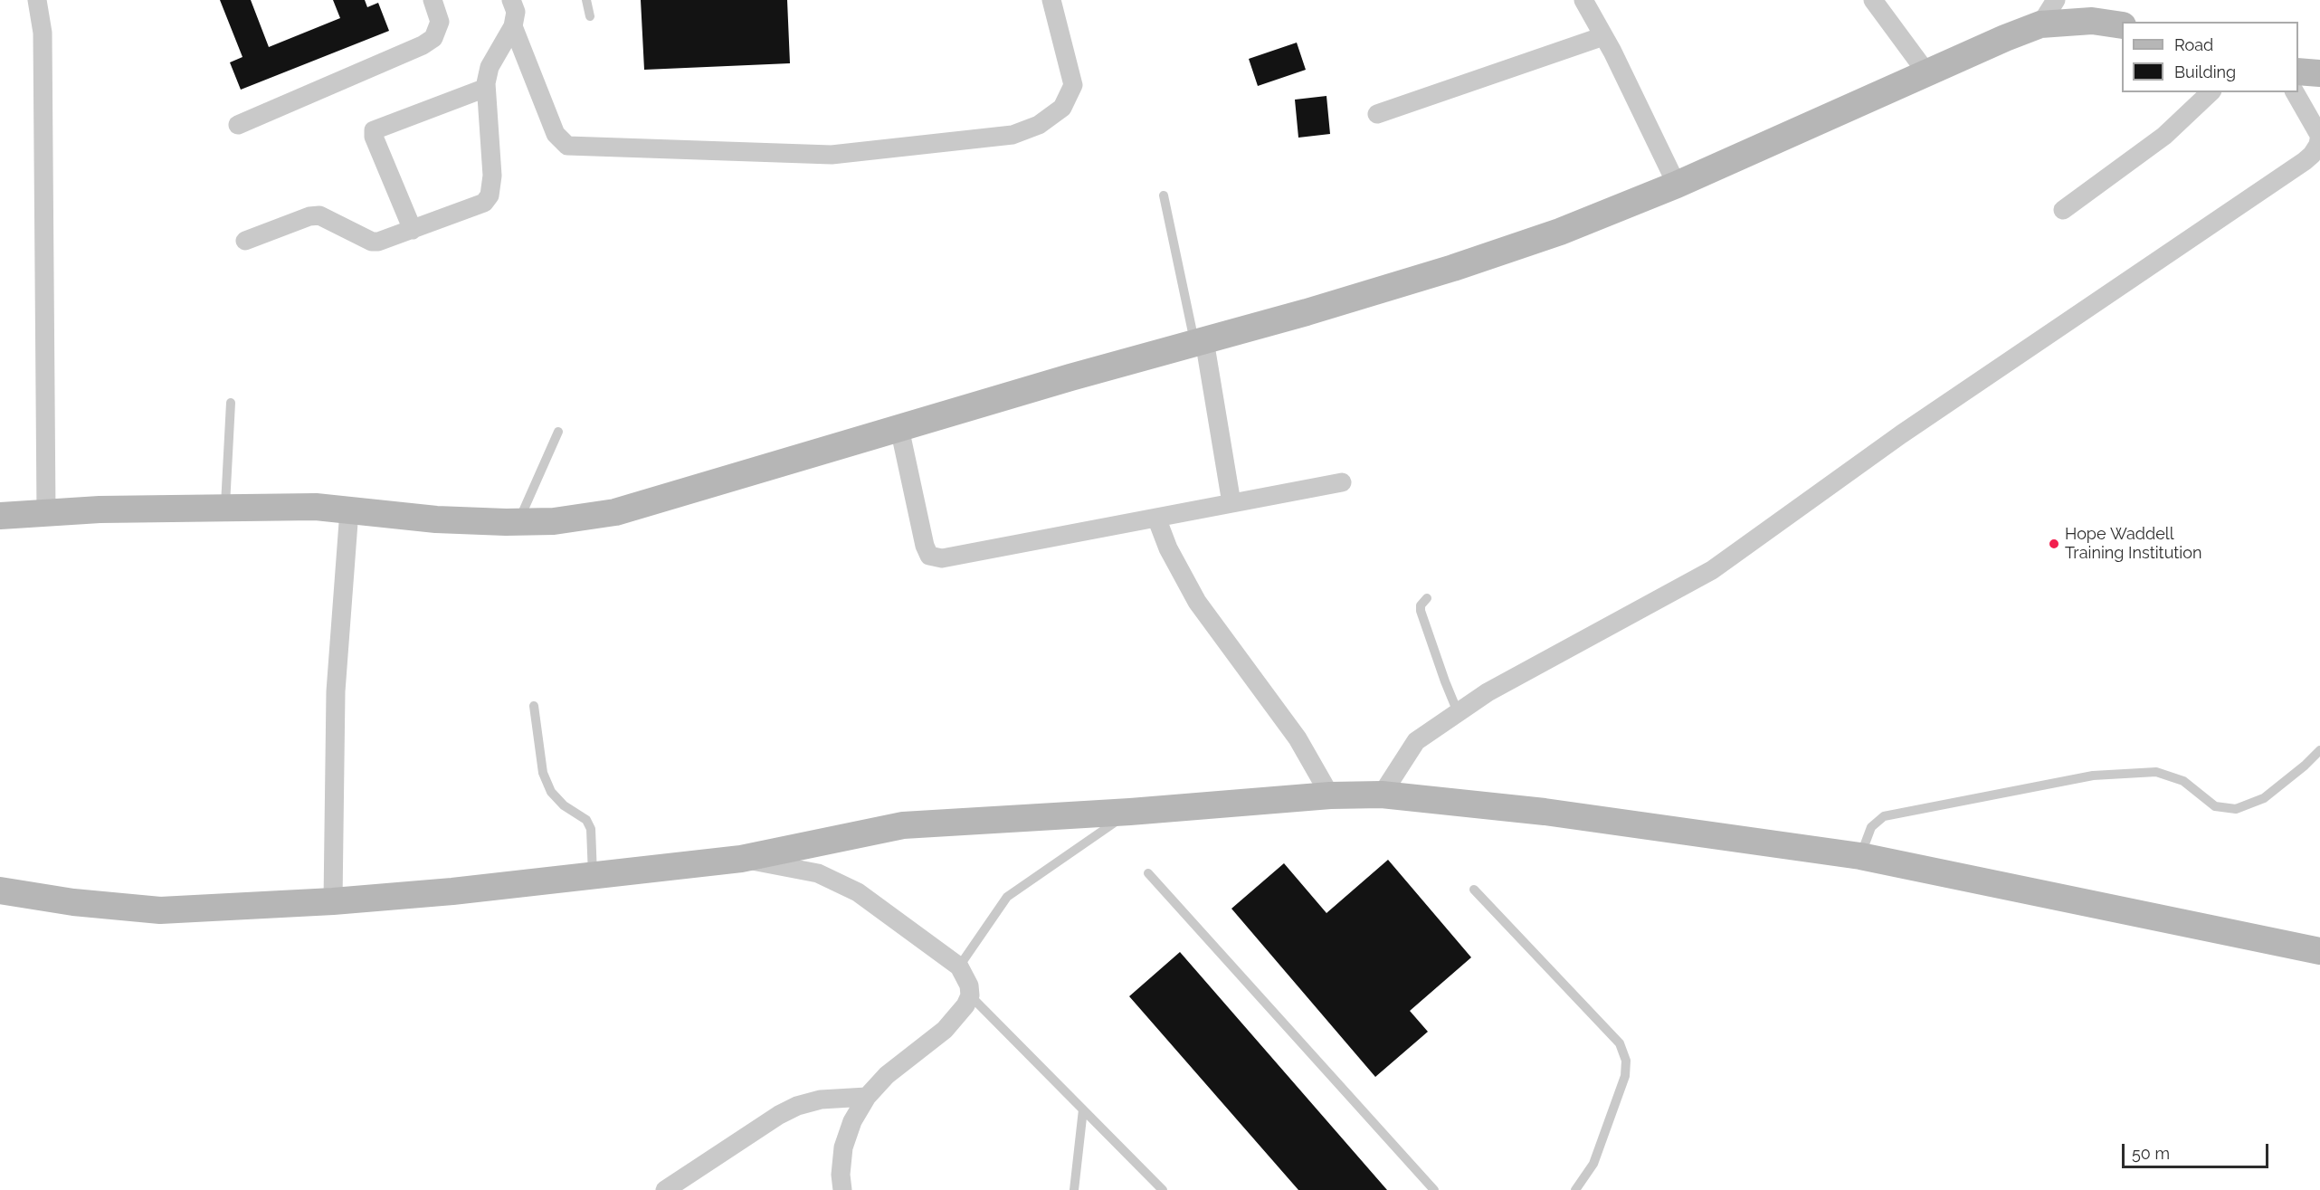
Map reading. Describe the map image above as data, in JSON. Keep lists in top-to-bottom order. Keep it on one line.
{"places":["Hope Waddell Training Institution"],"legend":["Road","Building"],"scale_bar":"50 m"}
